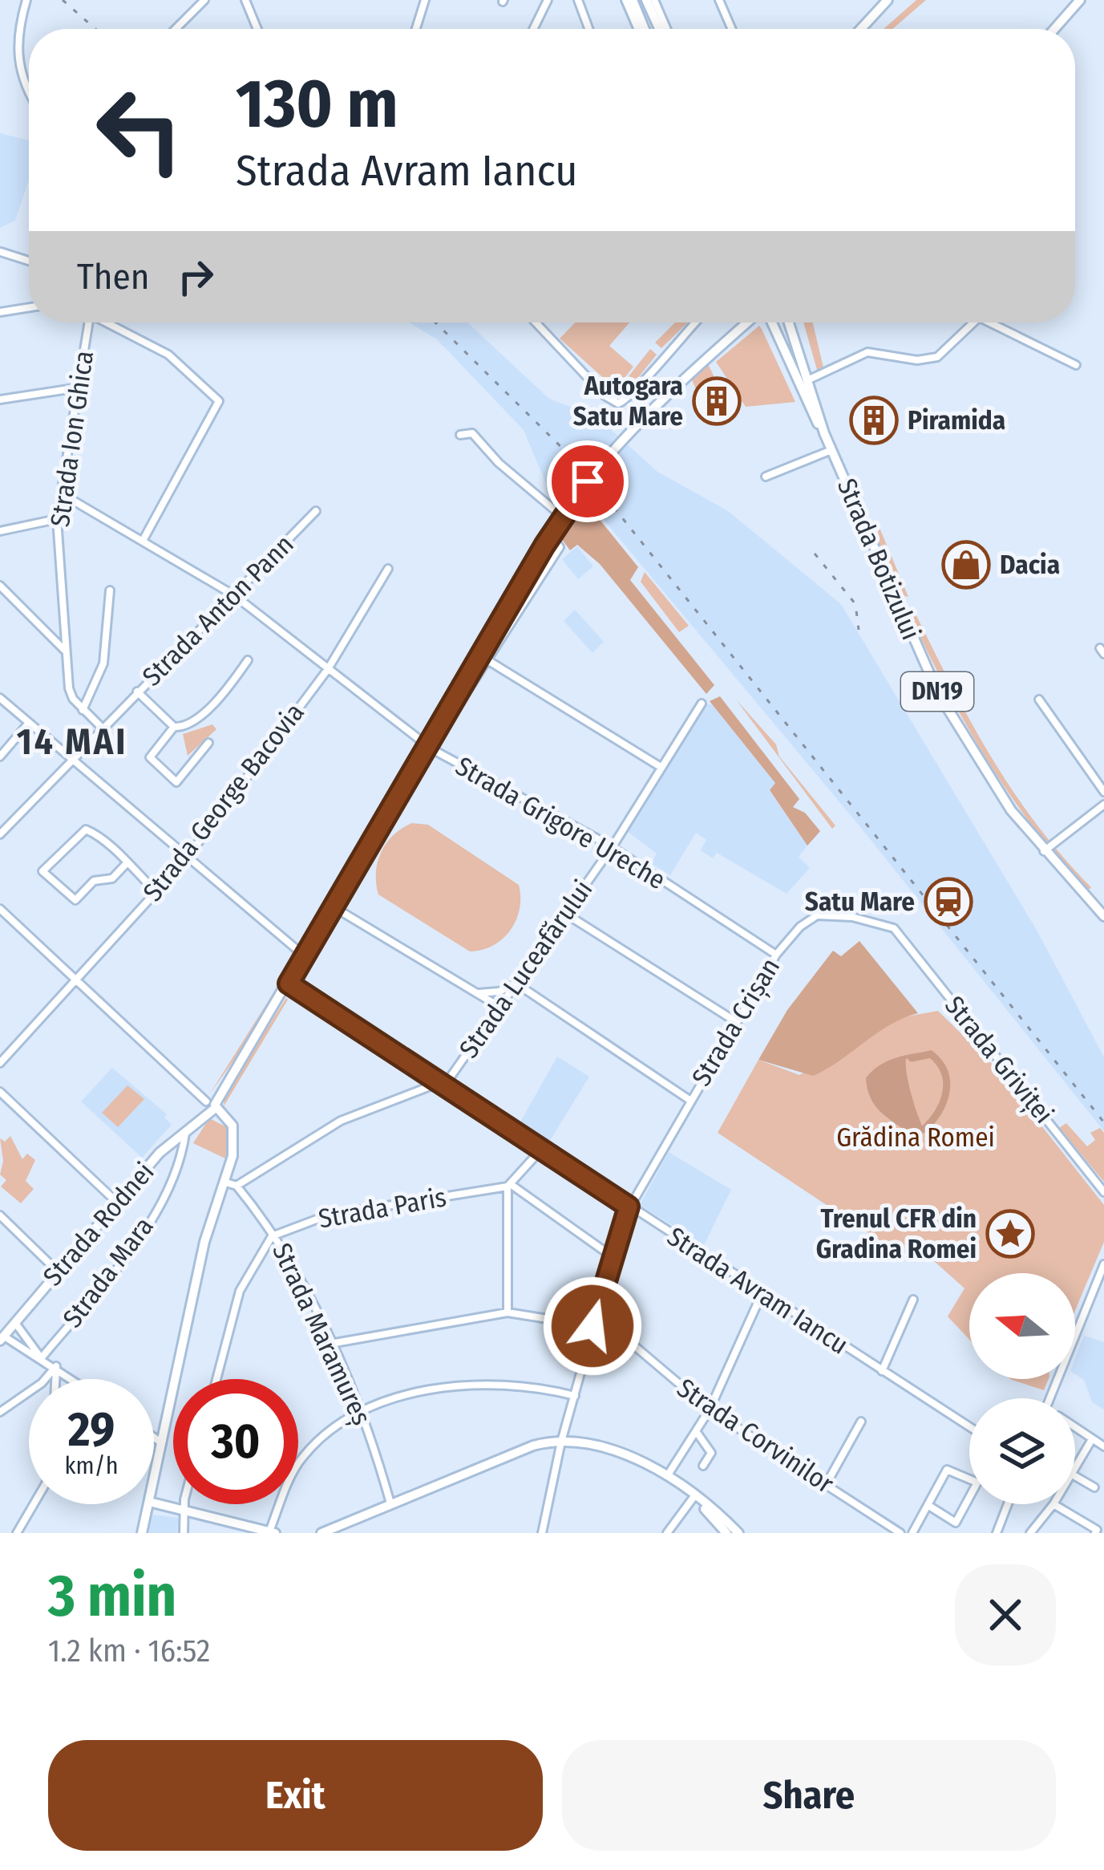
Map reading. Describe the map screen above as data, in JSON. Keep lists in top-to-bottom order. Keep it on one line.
{"streets":{"main road":["Strada Botizului","DN19","Strada Rodnei"],"street":["Strada Ion Ghica","Strada Anton Pann","Strada George Bacovia","Strada Grigore Ureche","Strada Luceafărului","Strada Crișan","Strada Griviței","Strada Paris","Strada Mara","Strada Avram Iancu","Strada Maramureș","Strada Corvinilor"]},"crossings":[["Strada Ion Ghica","Strada Anton Pann"],["Strada Ion Ghica","Strada Grigore Ureche"],["Strada Anton Pann","Strada Grigore Ureche"],["Strada George Bacovia","Strada Grigore Ureche"],["Strada Grigore Ureche","Strada Luceafărului"],["Strada Grigore Ureche","Strada Crișan"],["Strada Grigore Ureche","Strada Rodnei"],["Strada Luceafărului","Strada Avram Iancu"],["Strada Crișan","Strada Griviței"],["Strada Crișan","Strada Avram Iancu"],["Strada Crișan","Strada Corvinilor"],["Strada Paris","Strada Maramureș"],["Strada Rodnei","Strada Mara"],["Strada Rodnei","Strada Avram Iancu"],["Strada Maramureș","Strada Corvinilor"]],"districts":["14 MAI"],"parks":["Grădina Romei"],"places":{"building":["Autogara Satu Mare","Piramida"],"shop":["Dacia"],"station":["Satu Mare"],"place":["Trenul CFR din Gradina Romei"]},"north":"left","page":{"turn":["130 m","Strada Avram Iancu"],"then":"Then","speed":"29 km/h","limit":"30","heading":["3 min","1.2 km · 16:52"],"buttons":["Exit","Share"]}}
